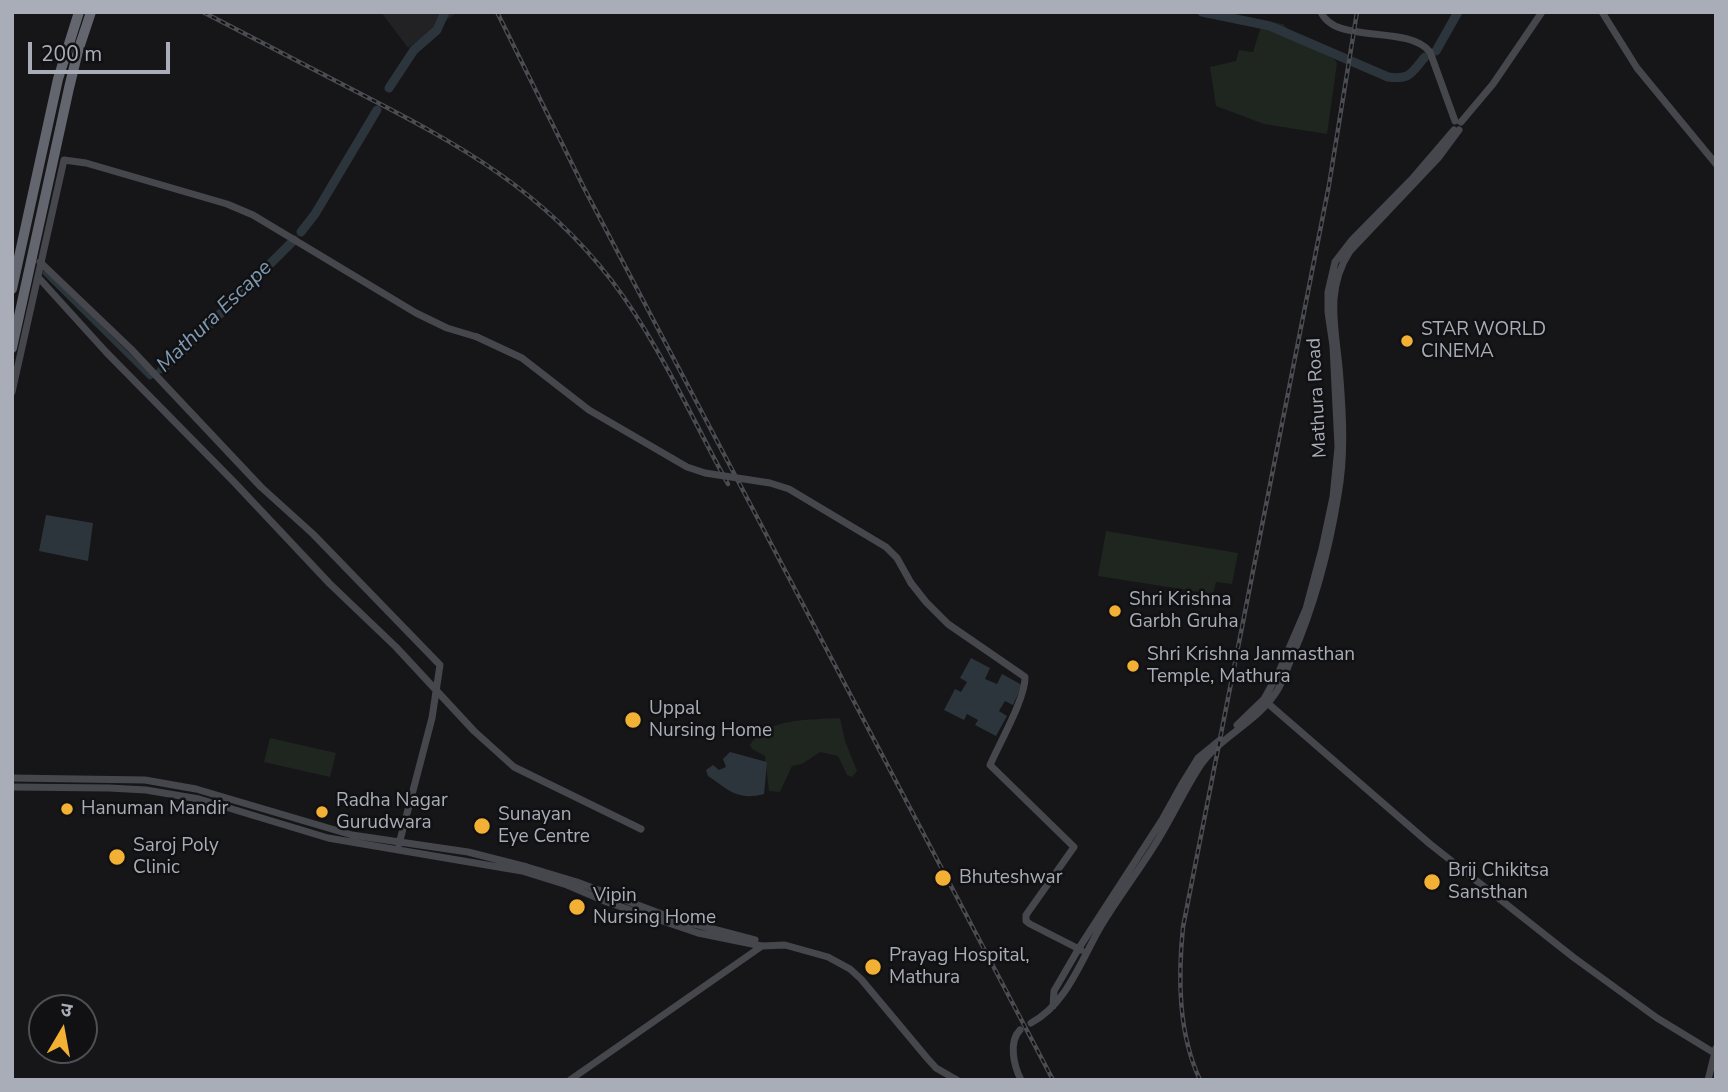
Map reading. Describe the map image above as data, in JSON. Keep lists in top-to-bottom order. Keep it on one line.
{"streets":{"street":["Mathura Road"]},"water":["Mathura Escape"],"places":["STAR WORLD CINEMA","Shri Krishna Garbh Gruha","Shri Krishna Janmasthan Temple, Mathura","Uppal Nursing Home","Hanuman Mandir","Radha Nagar Gurudwara","Sunayan Eye Centre","Saroj Poly Clinic","Bhuteshwar","Brij Chikitsa Sansthan","Vipin Nursing Home","Prayag Hospital, Mathura"],"scale_bar":"200 m","north":"top"}
